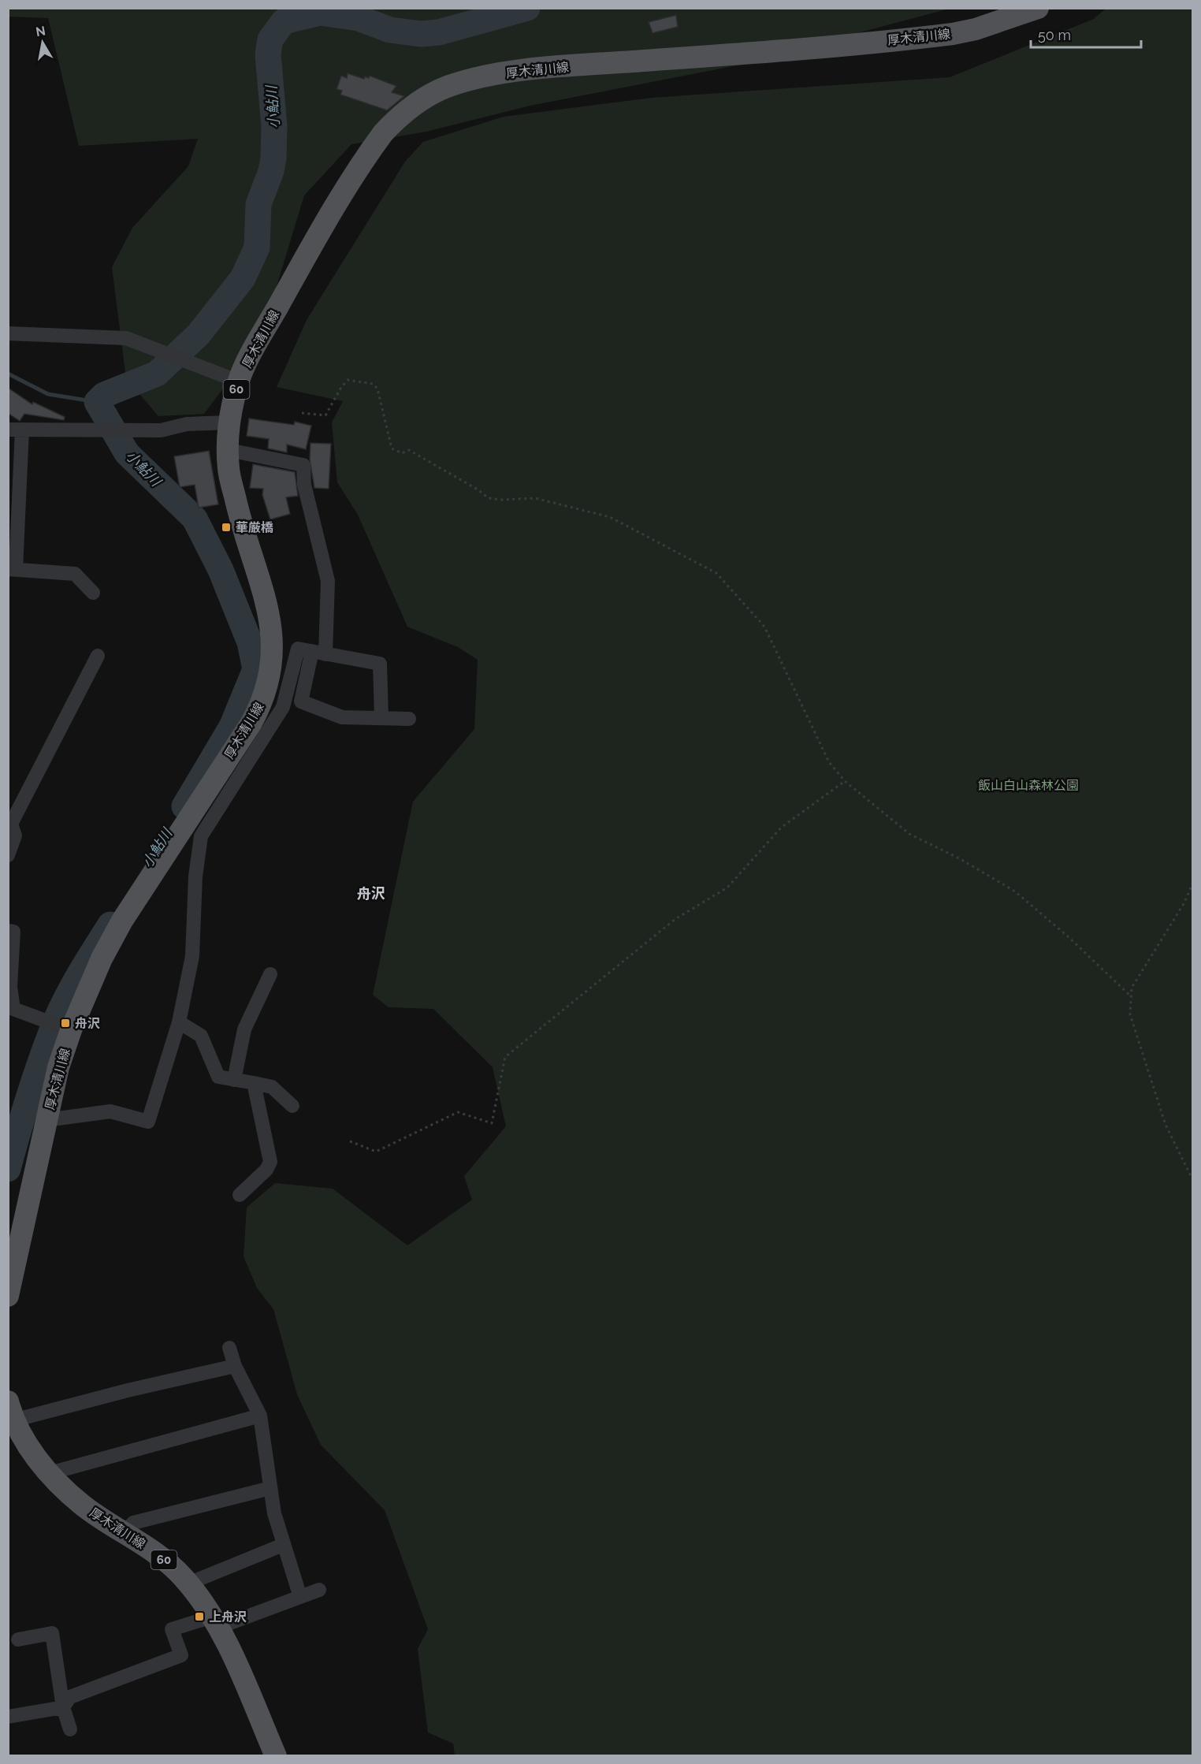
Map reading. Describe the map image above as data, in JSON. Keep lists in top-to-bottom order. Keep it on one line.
{"streets":{"main road":["厚木清川線","60"]},"districts":["舟沢"],"water":["小鮎川"],"parks":["飯山白山森林公園"],"places":{"transit":["華厳橋","舟沢","上舟沢"]},"scale_bar":"50 m","north":"top"}
